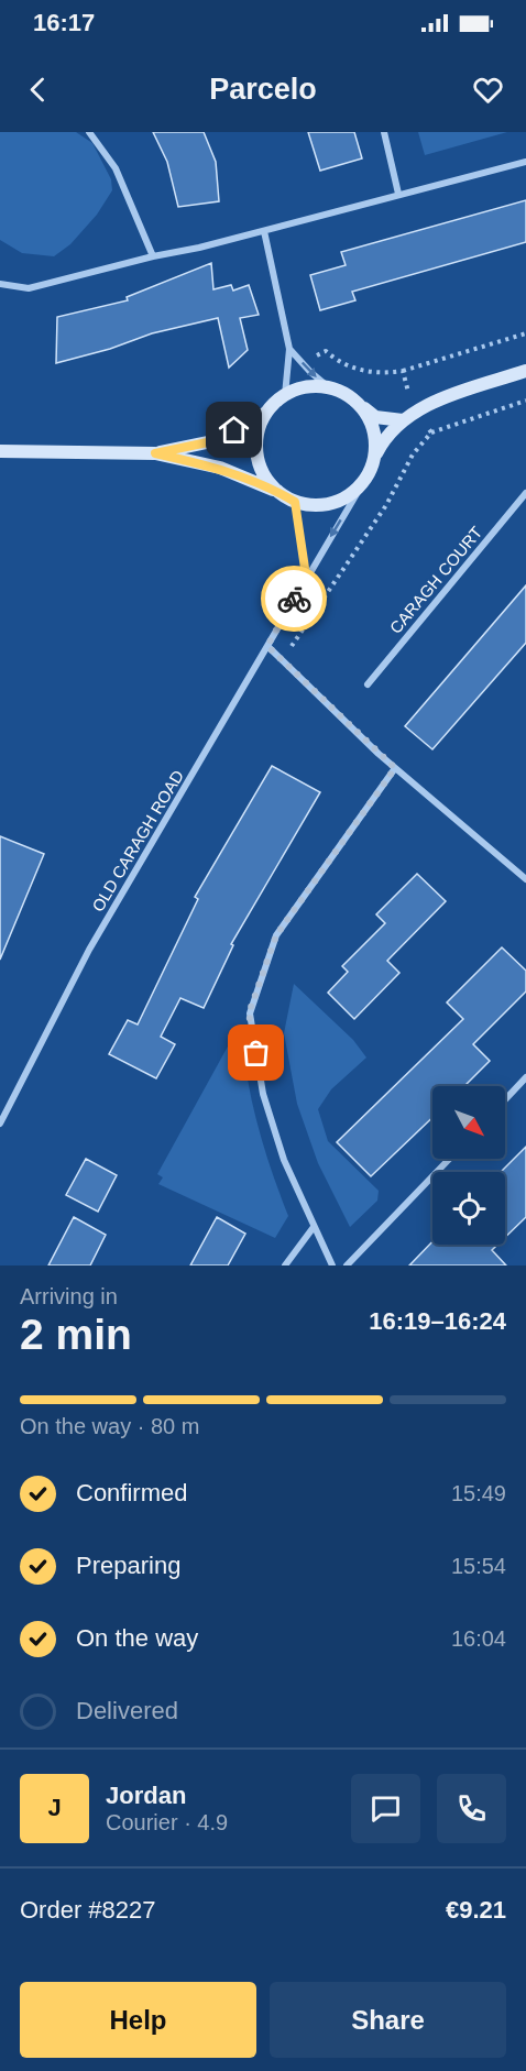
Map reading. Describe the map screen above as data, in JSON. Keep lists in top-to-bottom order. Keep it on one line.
{"streets":{"street":["CARAGH COURT","OLD CARAGH ROAD"]},"north":"bottom right","page":{"status":"16:17","header":"Parcelo","heading":["2 min","Arriving in","16:19–16:24"],"panel":["Jordan","Courier · 4.9","Order #8227","€9.21"],"bar":"On the way · 80 m","list":[["Confirmed","15:49"],["Preparing","15:54"],["On the way","16:04"],"Delivered"],"round":"J","buttons":["Help","Share"]}}
